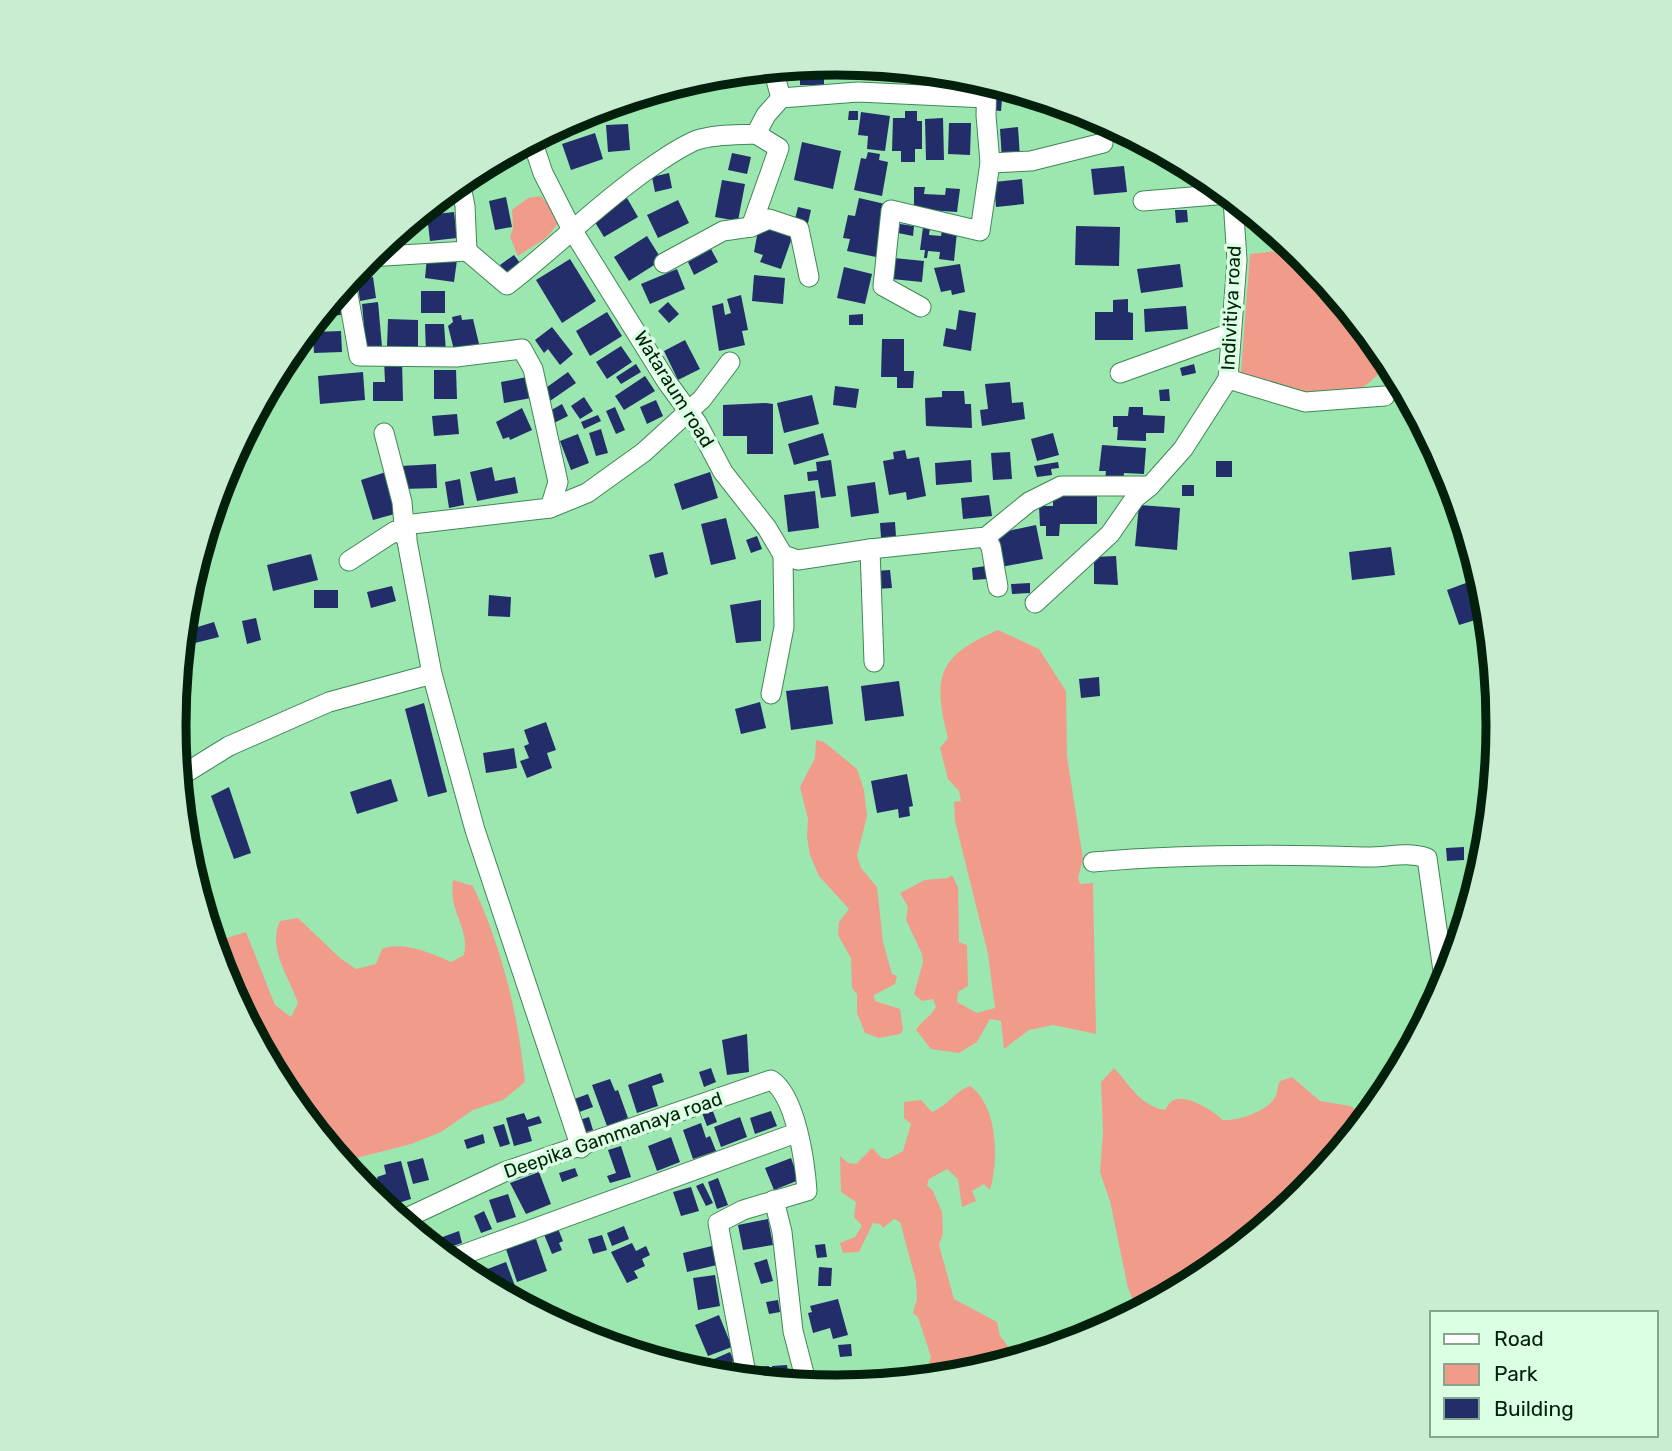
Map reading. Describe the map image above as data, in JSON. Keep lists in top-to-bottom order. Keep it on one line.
{"streets":{"street":["Indivitiya road","Wataraum road","Deepika Gammanaya road"]},"legend":["Road","Park","Building"]}
